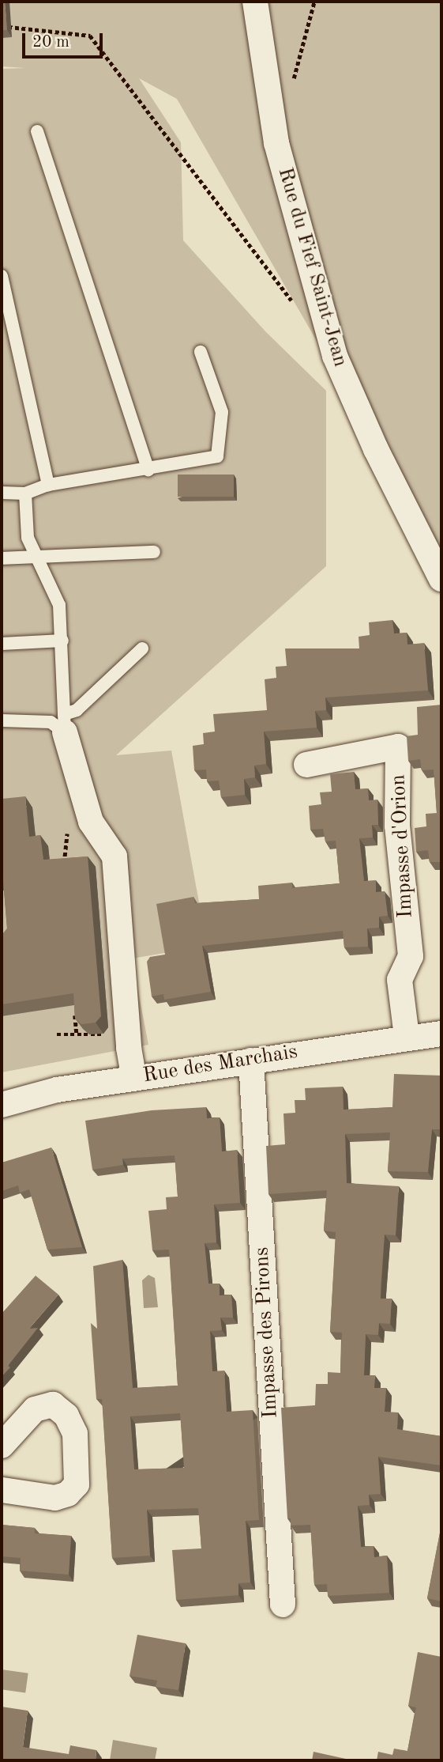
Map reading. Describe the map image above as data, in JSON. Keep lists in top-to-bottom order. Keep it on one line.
{"streets":{"street":["Rue du Fief Saint-Jean","Impasse d'Orion","Rue des Marchais","Impasse des Pirons"]},"crossings":[["Impasse d'Orion","Rue des Marchais"],["Rue des Marchais","Impasse des Pirons"]],"scale_bar":"20 m"}
